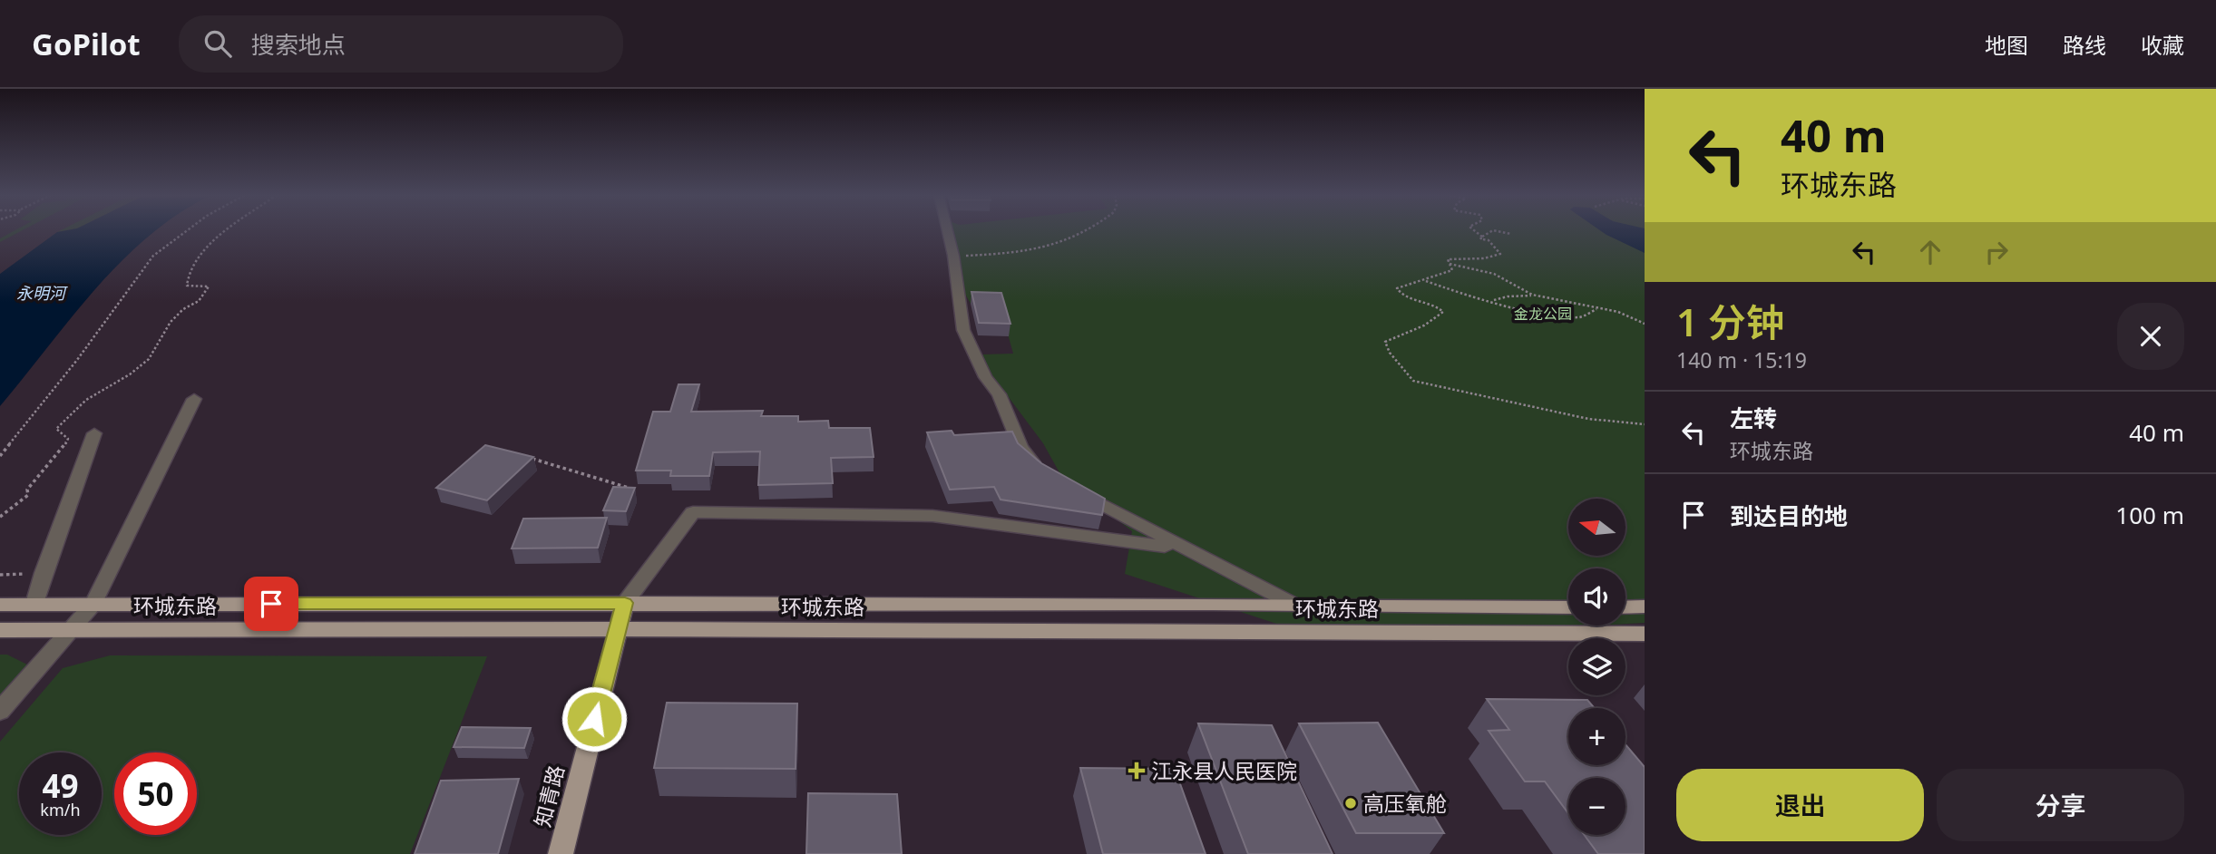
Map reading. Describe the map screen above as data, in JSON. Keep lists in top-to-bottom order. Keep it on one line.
{"streets":{"main road":["环城东路","知青路"]},"crossings":[["环城东路","知青路"]],"water":["永明河"],"parks":["金龙公园"],"places":{"health":["江永县人民医院"],"other":["高压氧舱"]},"north":"left","page":{"header":"GoPilot","search":"搜索地点","nav":["地图","路线","收藏"],"turn":["40 m","环城东路"],"heading":["1 分钟","140 m · 15:19"],"list":[{"name":"左转","note":"环城东路","value":"40 m"},{"name":"到达目的地","value":"100 m"}],"map_buttons":["+","−"],"speed":"49 km/h","limit":"50","buttons":["退出","分享"]}}
